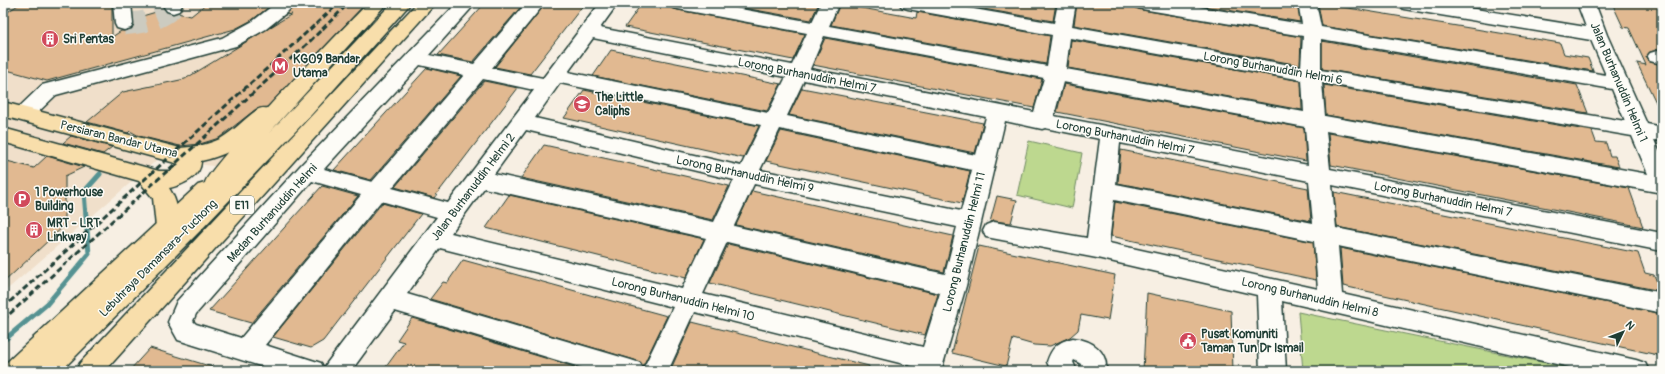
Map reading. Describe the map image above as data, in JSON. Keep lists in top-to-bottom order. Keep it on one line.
{"streets":{"main road":["Persiaran Bandar Utama","E11","Lebuhraya Damansara–Puchong"],"street":["Lorong Burhanuddin Helmi 6","Lorong Burhanuddin Helmi 7","Jalan Burhanuddin Helmi 1","Lorong Burhanuddin Helmi 9","Jalan Burhanuddin Helmi 2","Medan Burhanuddin Helmi","Lorong Burhanuddin Helmi 11","Lorong Burhanuddin Helmi 8","Lorong Burhanuddin Helmi 10"]},"crossings":[["Lorong Burhanuddin Helmi 6","Jalan Burhanuddin Helmi 1"],["Lorong Burhanuddin Helmi 7","Jalan Burhanuddin Helmi 2"],["Lorong Burhanuddin Helmi 7","Lorong Burhanuddin Helmi 11"],["Lorong Burhanuddin Helmi 9","Jalan Burhanuddin Helmi 2"],["Lorong Burhanuddin Helmi 9","Lorong Burhanuddin Helmi 11"],["Jalan Burhanuddin Helmi 2","Lorong Burhanuddin Helmi 10"],["Lorong Burhanuddin Helmi 11","Lorong Burhanuddin Helmi 10"]],"places":{"building":["Sri Pentas","MRT - LRT Linkway"],"metro station":["KG09 Bandar Utama"],"school or university":["The Little Caliphs"],"parking":["1 Powerhouse Building"],"public building":["Pusat Komuniti Taman Tun Dr Ismail"]},"north":"top right"}
